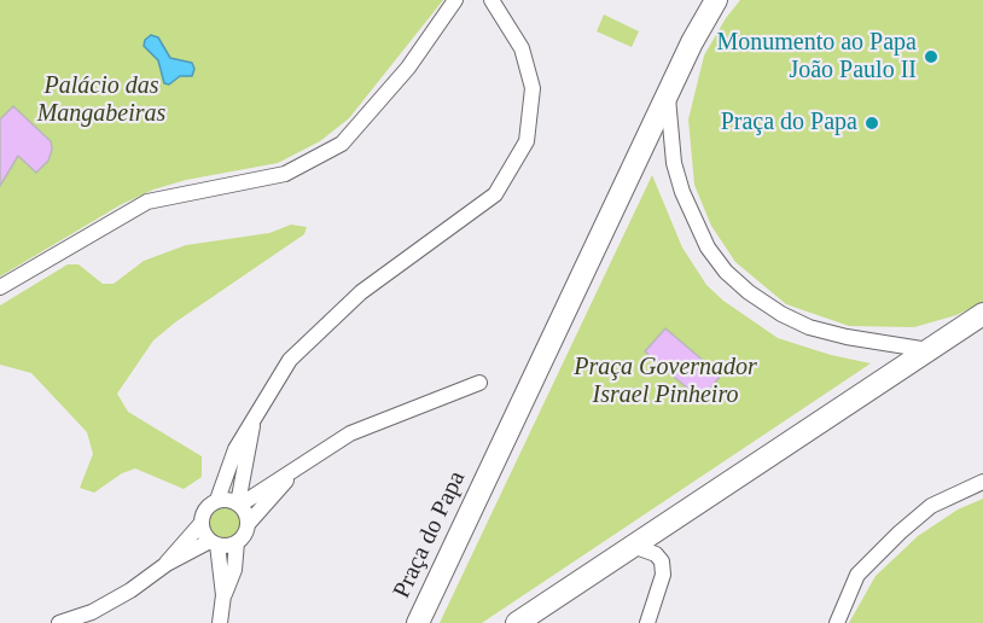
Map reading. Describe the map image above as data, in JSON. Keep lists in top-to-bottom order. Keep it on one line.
{"streets":{"street":["Praça do Papa"]},"parks":["Palácio das Mangabeiras","Praça Governador Israel Pinheiro"],"places":["Monumento ao Papa João Paulo II","Praça do Papa"]}
